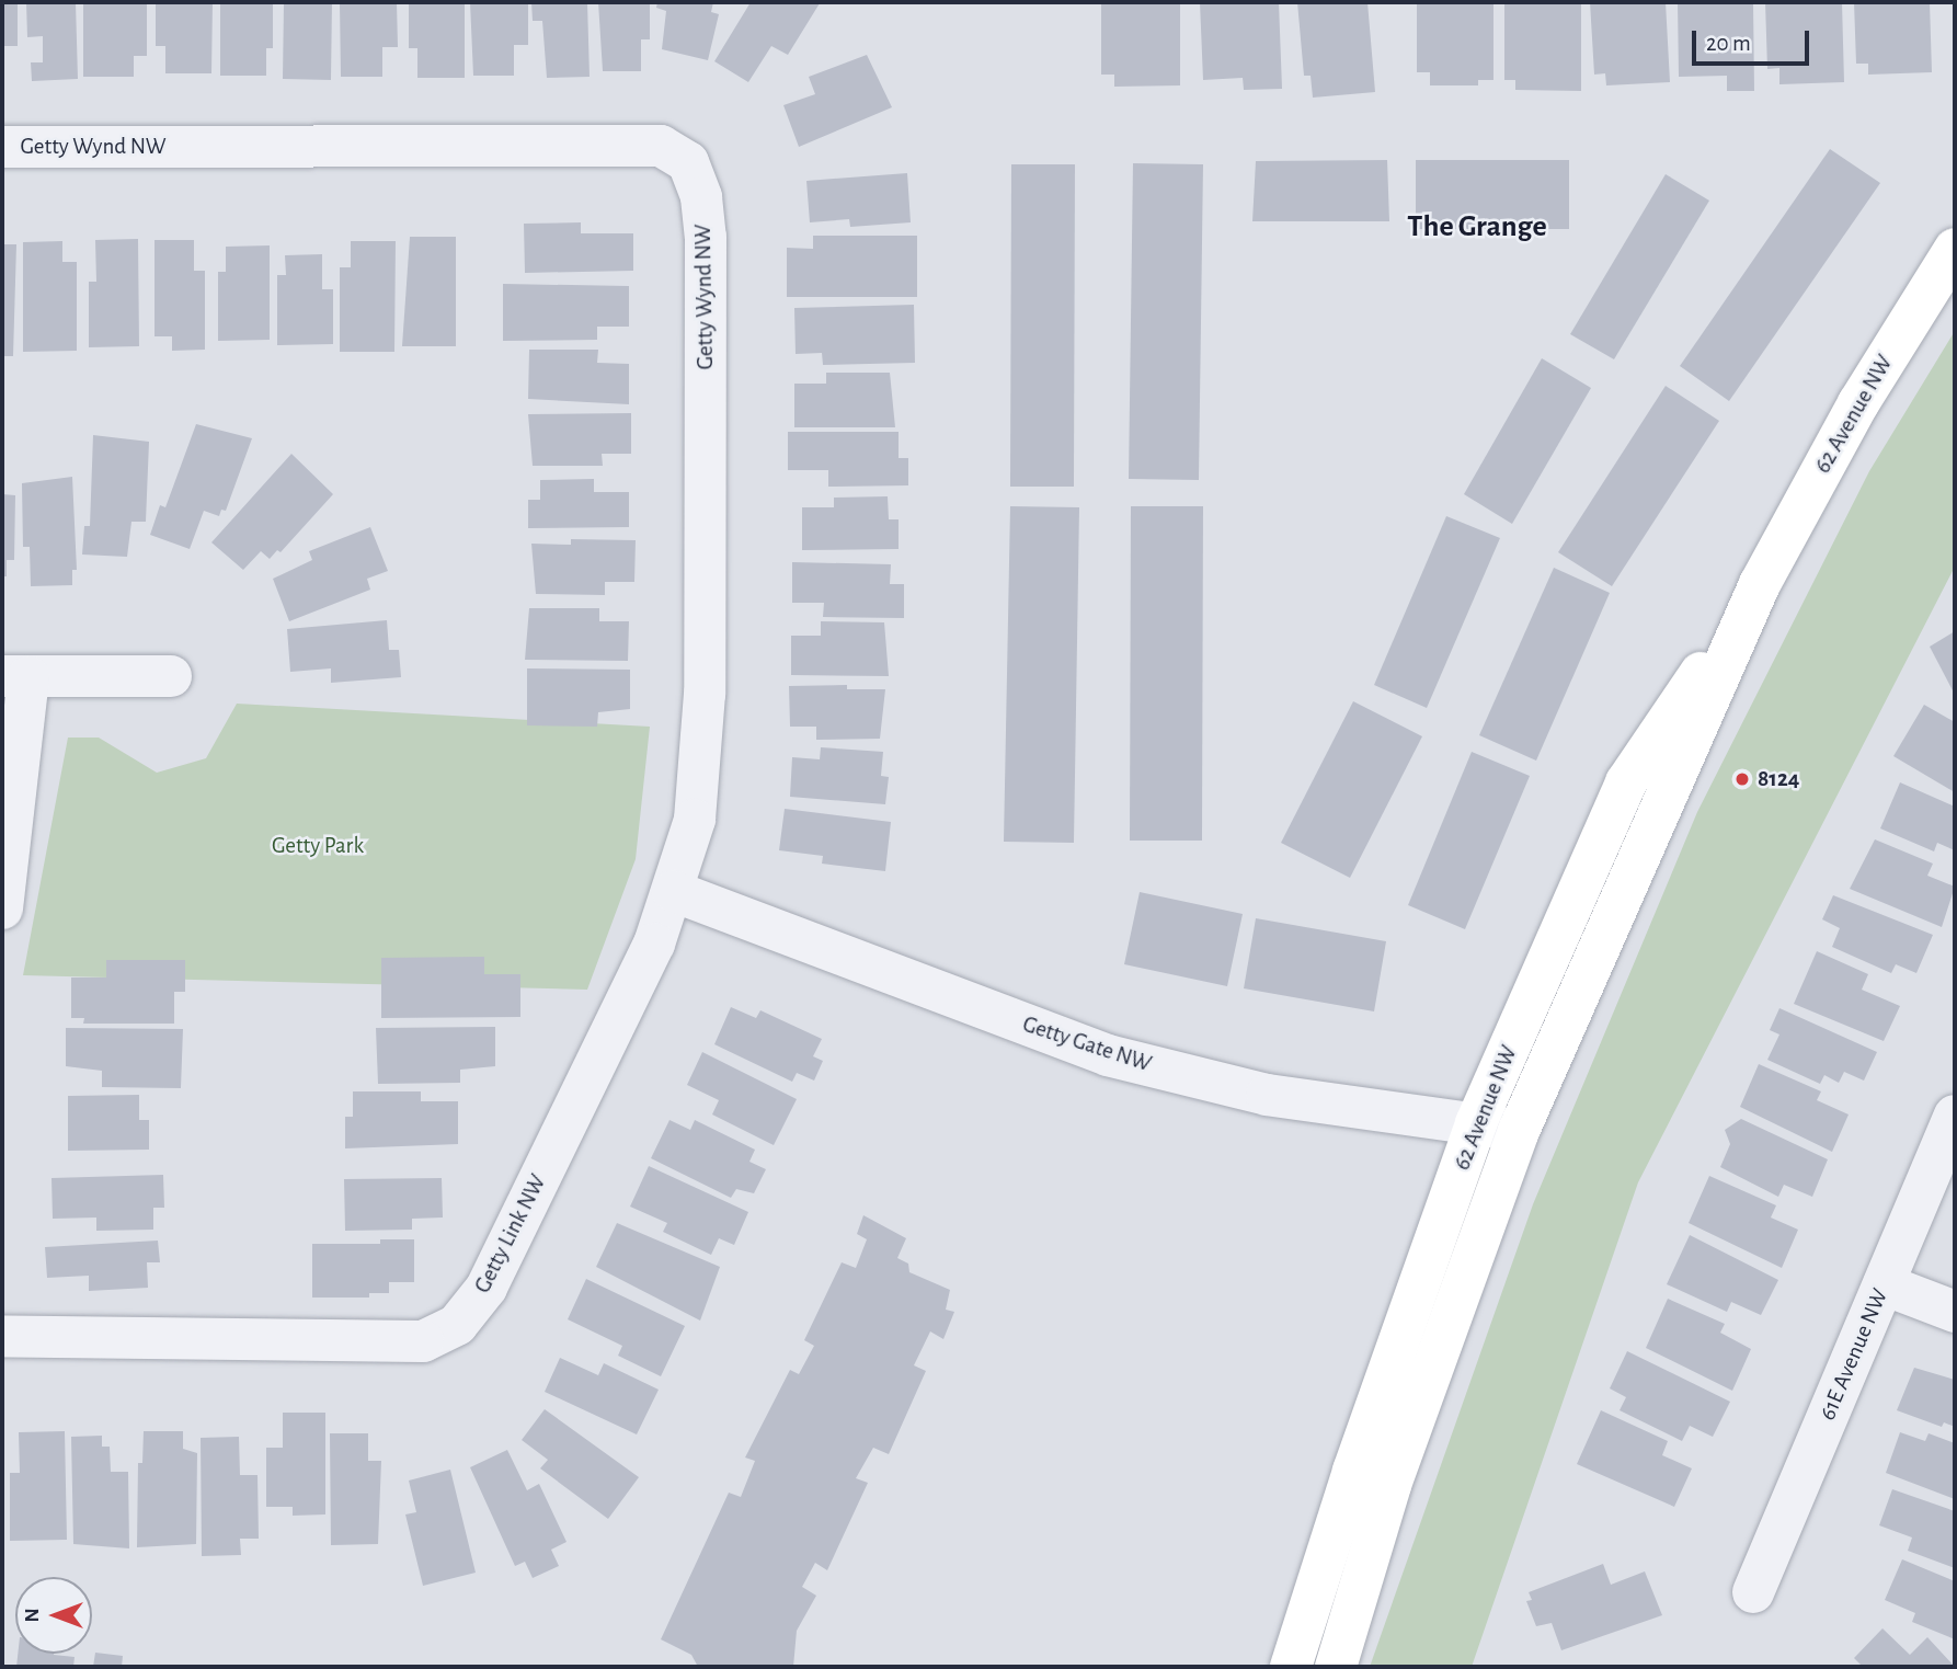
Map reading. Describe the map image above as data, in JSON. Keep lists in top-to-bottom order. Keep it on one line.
{"streets":{"main road":["62 Avenue NW"],"street":["Getty Wynd NW","Getty Gate NW","Getty Link NW","61E Avenue NW"]},"crossings":[["Getty Wynd NW","Getty Gate NW"],["Getty Wynd NW","Getty Link NW"],["62 Avenue NW","Getty Gate NW"],["Getty Gate NW","Getty Link NW"]],"districts":["The Grange"],"parks":["Getty Park"],"places":["8124"],"scale_bar":"20 m","north":"left"}
